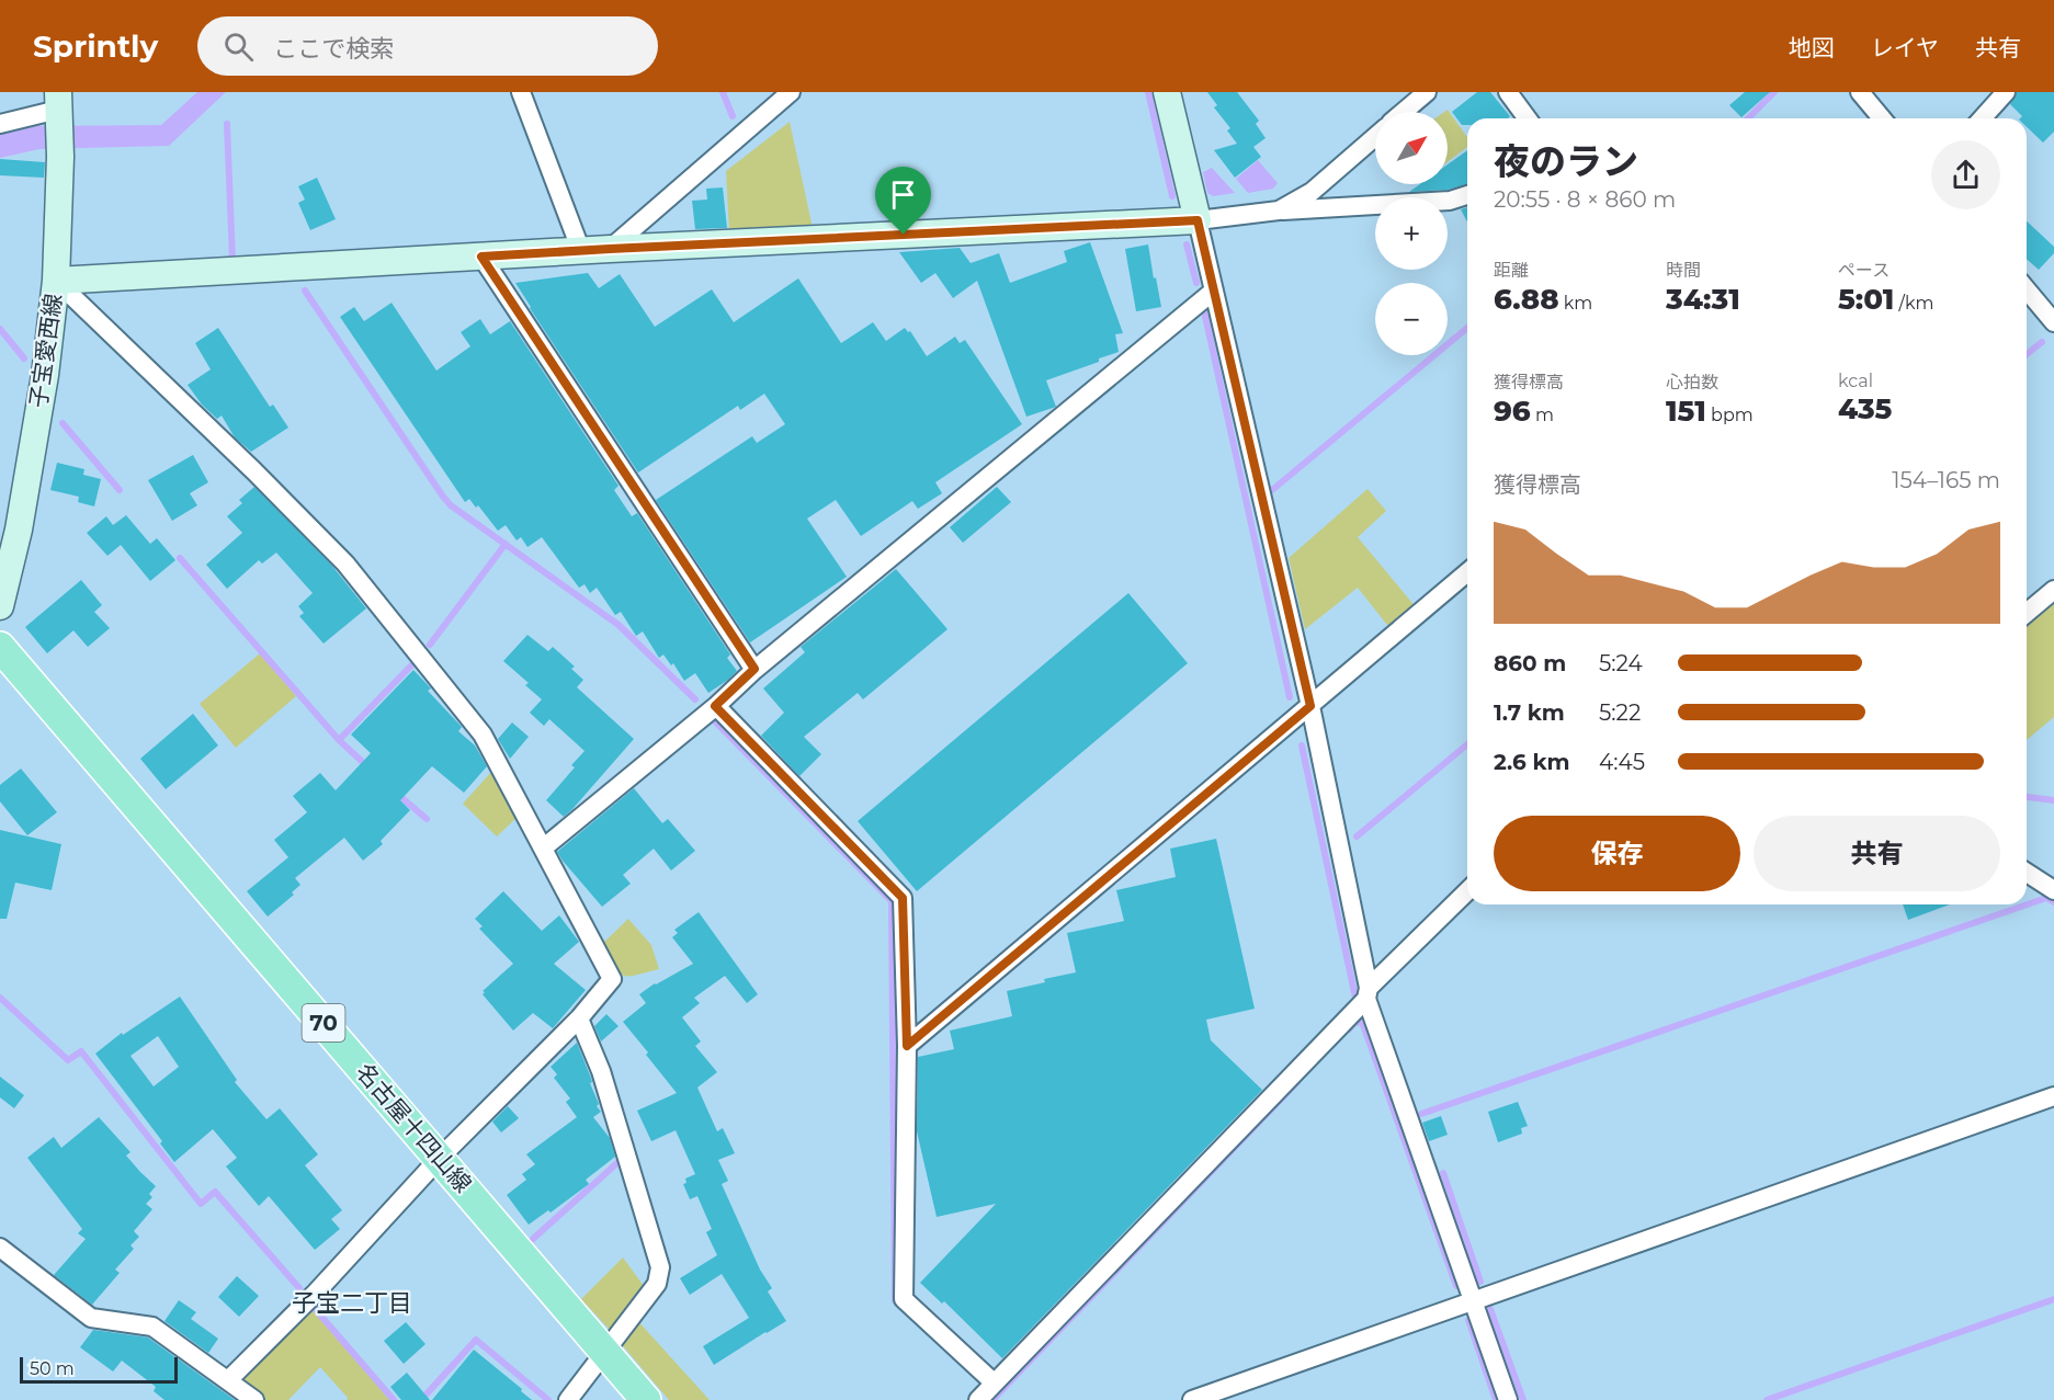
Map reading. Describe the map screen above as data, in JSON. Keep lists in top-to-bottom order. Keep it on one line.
{"streets":{"main road":["70","名古屋十四山線"],"street":["子宝愛西線"]},"districts":["子宝二丁目"],"scale_bar":"50 m","north":"top right","page":{"header":"Sprintly","search":"ここで検索","nav":["地図","レイヤ","共有"],"map_buttons":["+","−"],"heading":["夜のラン","20:55 · 8 × 860 m"],"stats":[["距離","6.88 km"],["時間","34:31"],["ペース","5:01 /km"],["獲得標高","96 m"],["心拍数","151 bpm"],["kcal","435"]],"chart":["獲得標高","154–165 m"],"list":[{"name":"860 m","note":"5:24"},{"name":"1.7 km","note":"5:22"},{"name":"2.6 km","note":"4:45"}],"buttons":["保存","共有"],"scale":"50 m"}}
